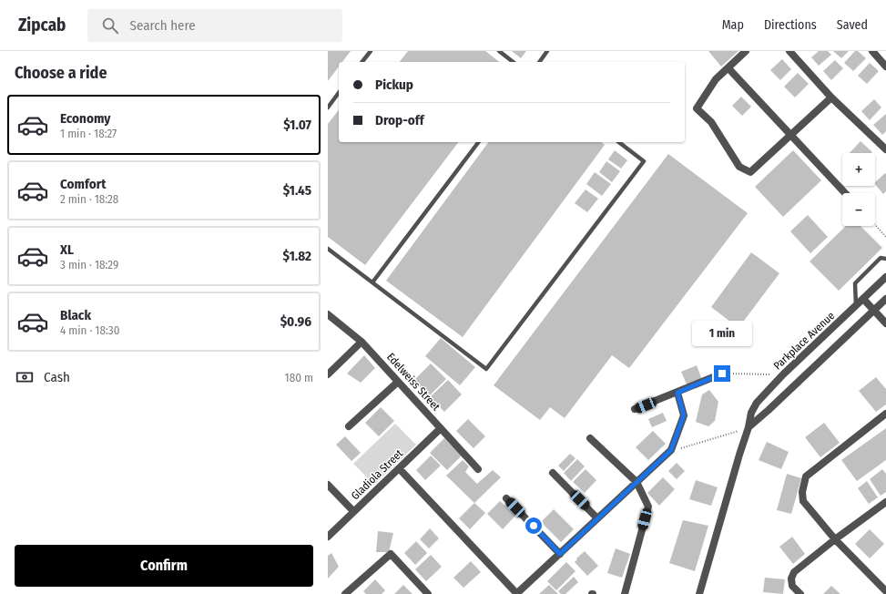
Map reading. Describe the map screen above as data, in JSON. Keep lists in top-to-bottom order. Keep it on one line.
{"streets":{"street":["Parkplace Avenue","Edelweiss Street","Gladiola Street"]},"crossings":[["Edelweiss Street","Gladiola Street"]],"page":{"header":"Zipcab","search":"Search here","nav":["Map","Directions","Saved"],"heading":"Choose a ride","banner":["Pickup","Drop-off"],"list":[{"name":"Economy","note":"1 min · 18:27","value":"$1.07"},{"name":"Comfort","note":"2 min · 18:28","value":"$1.45"},{"name":"XL","note":"3 min · 18:29","value":"$1.82"},{"name":"Black","note":"4 min · 18:30","value":"$0.96"}],"map_buttons":["+","−"],"bubble":"1 min","pay":["Cash","180 m"],"buttons":"Confirm"}}
